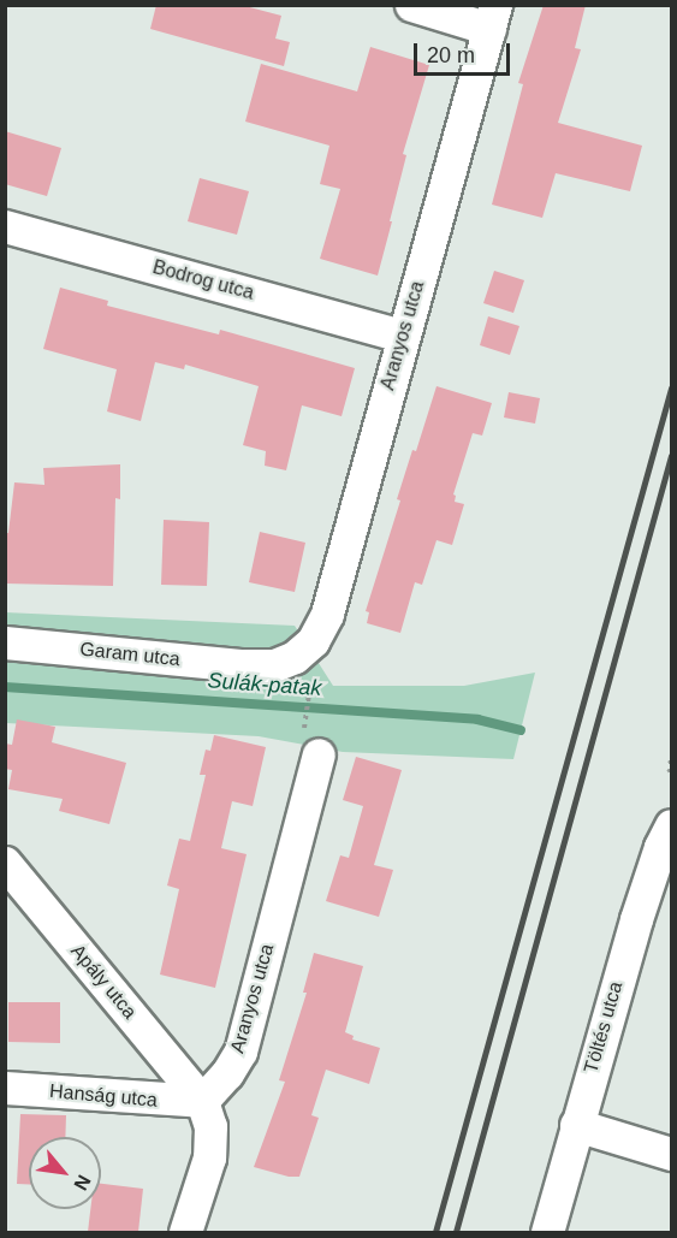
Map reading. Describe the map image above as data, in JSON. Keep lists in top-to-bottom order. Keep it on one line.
{"streets":{"street":["Bodrog utca","Aranyos utca","Garam utca","Apály utca","Töltés utca","Hanság utca"]},"crossings":[["Bodrog utca","Aranyos utca"],["Aranyos utca","Garam utca"],["Aranyos utca","Apály utca"],["Aranyos utca","Hanság utca"],["Apály utca","Hanság utca"]],"water":["Sulák-patak"],"scale_bar":"20 m","north":"bottom right"}
